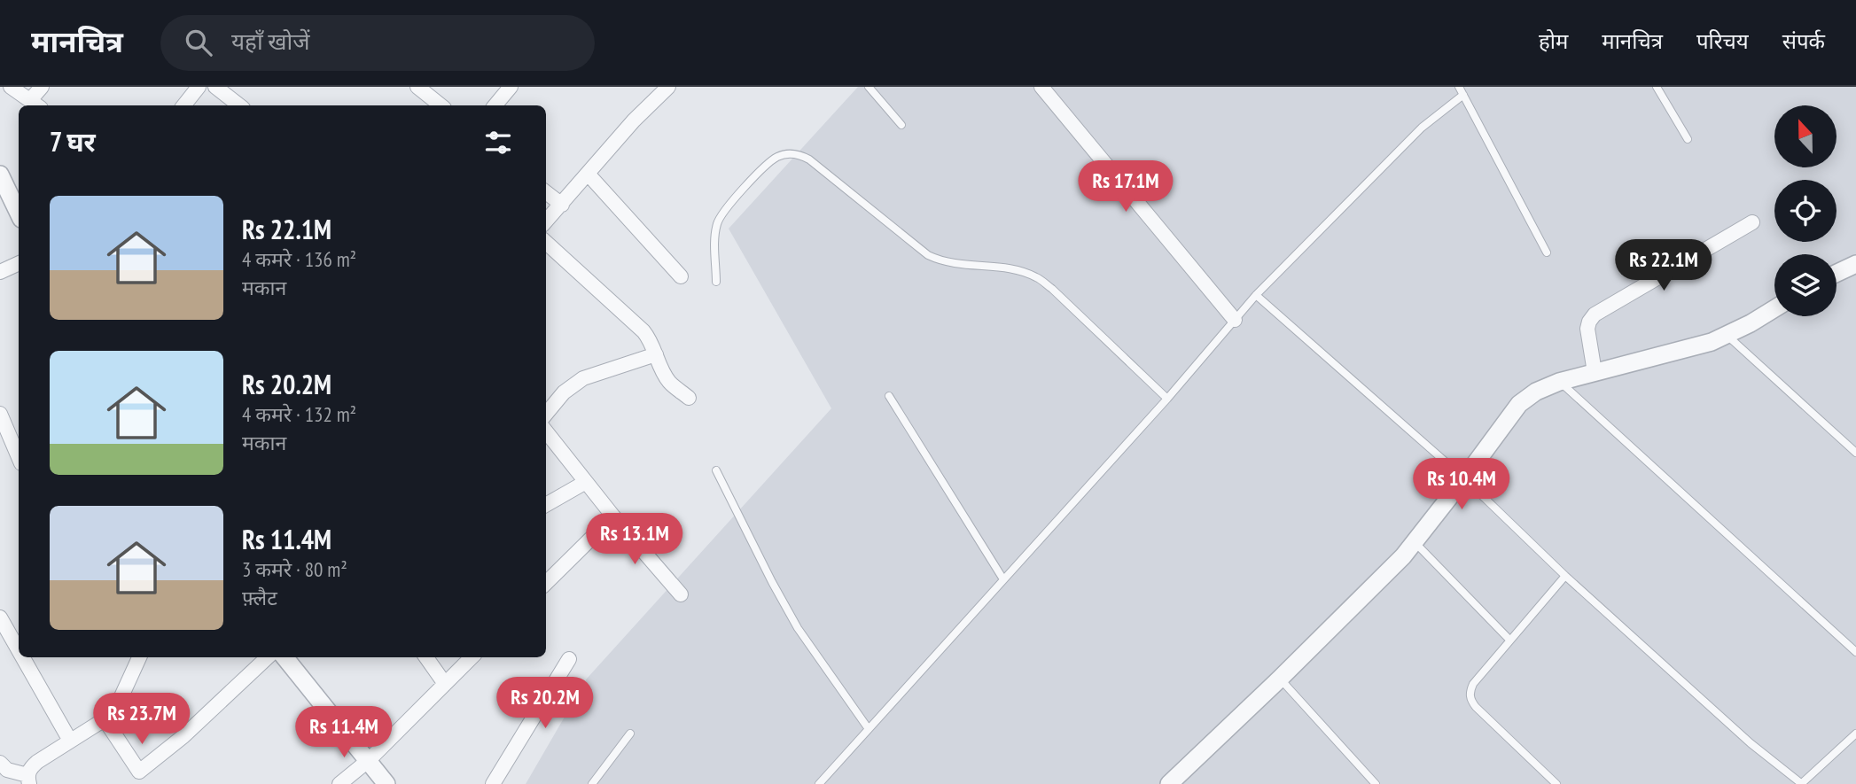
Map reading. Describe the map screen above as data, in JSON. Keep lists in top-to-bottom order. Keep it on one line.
{"north":"top","page":{"header":"मानचित्र","search":"यहाँ खोजें","nav":["होम","मानचित्र","परिचय","संपर्क"],"heading":"7 घर","price":["Rs 17.1M","Rs 22.1M","Rs 10.4M","Rs 13.1M","Rs 20.2M","Rs 23.7M","Rs 11.4M"],"list":[{"name":"Rs 22.1M","note":"4 कमरे · 136 m² · मकान"},{"name":"Rs 20.2M","note":"4 कमरे · 132 m² · मकान"},{"name":"Rs 11.4M","note":"3 कमरे · 80 m² · फ़्लैट"}]}}
